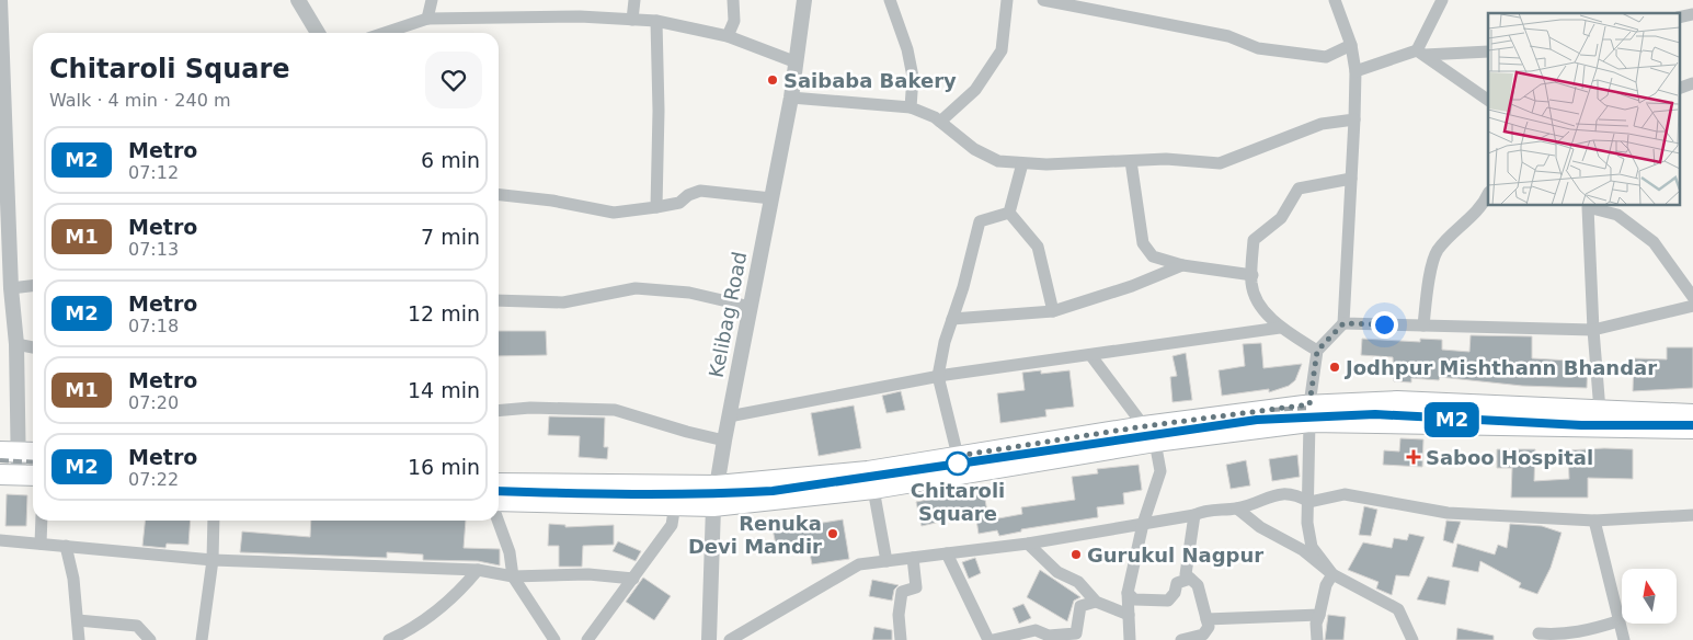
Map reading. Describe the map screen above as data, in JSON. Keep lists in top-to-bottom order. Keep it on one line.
{"streets":{"street":["Kelibag Road"]},"places":{"other":["Saibaba Bakery","Jodhpur Mishthann Bhandar","Chitaroli Square","Renuka Devi Mandir","Gurukul Nagpur"],"health":["Saboo Hospital"]},"lines":["metro line M2"],"north":"top","page":{"on_map":"M2","heading":["Chitaroli Square","Walk · 4 min · 240 m"],"list":[{"mark":"M2","name":"Metro","note":"07:12","value":"6 min"},{"mark":"M1","name":"Metro","note":"07:13","value":"7 min"},{"mark":"M2","name":"Metro","note":"07:18","value":"12 min"},{"mark":"M1","name":"Metro","note":"07:20","value":"14 min"},{"mark":"M2","name":"Metro","note":"07:22","value":"16 min"}]}}
